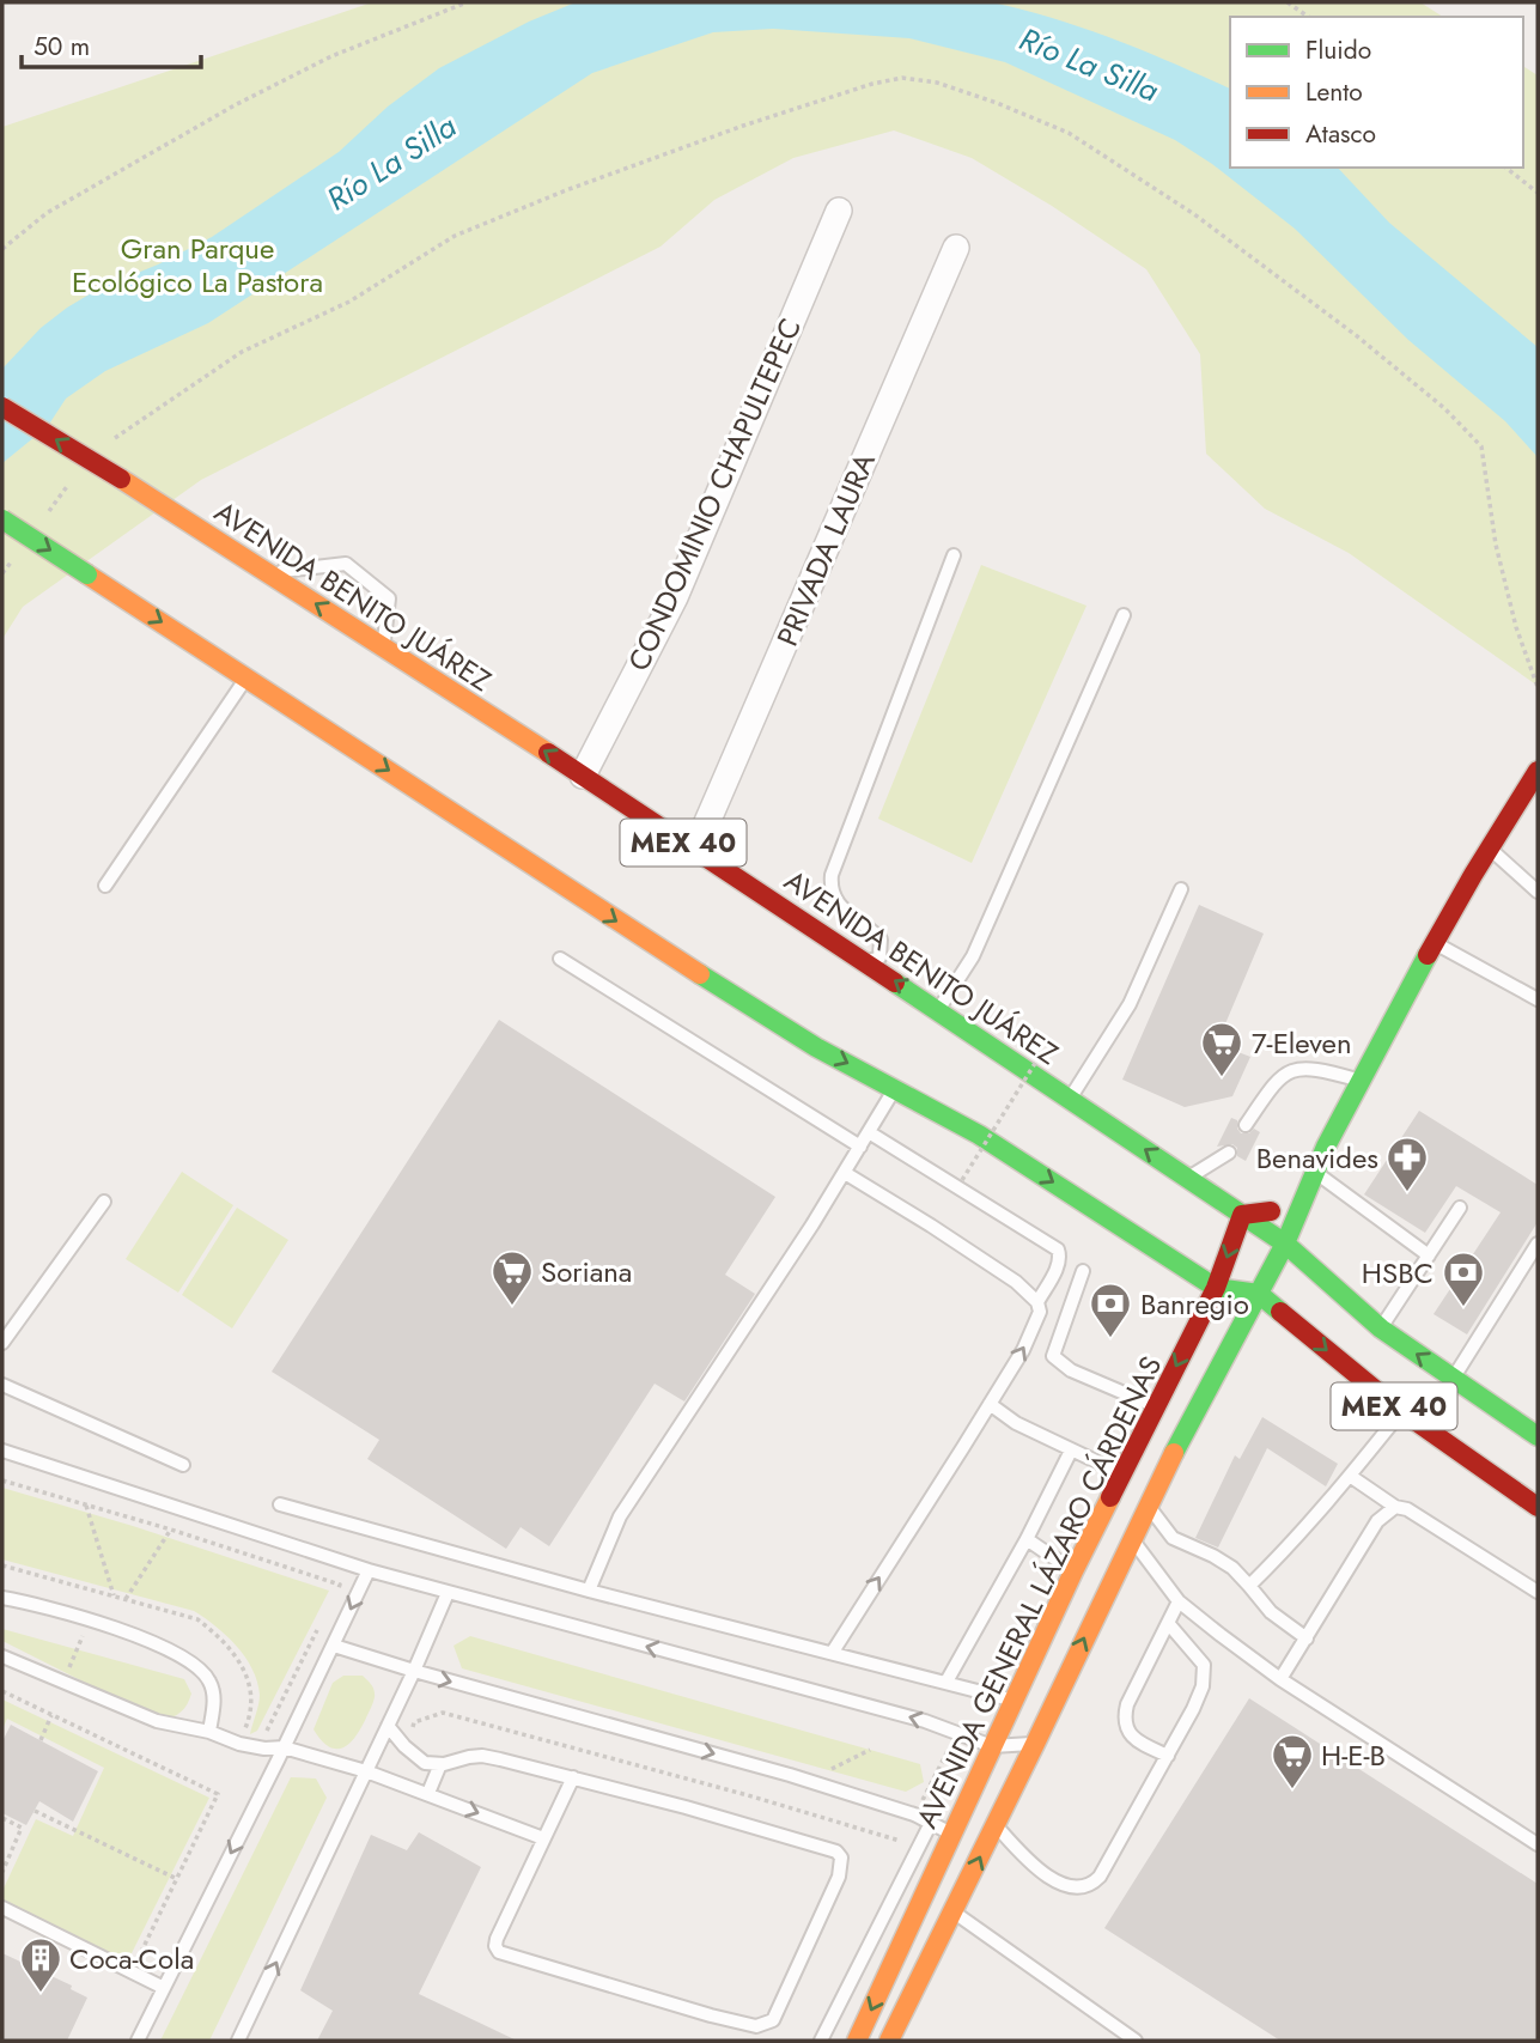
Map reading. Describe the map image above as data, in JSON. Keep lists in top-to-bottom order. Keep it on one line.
{"streets":{"main road":["AVENIDA BENITO JUÁREZ","MEX 40","AVENIDA GENERAL LÁZARO CÁRDENAS"],"street":["CONDOMINIO CHAPULTEPEC","PRIVADA LAURA"]},"crossings":[["CONDOMINIO CHAPULTEPEC","AVENIDA BENITO JUÁREZ"],["PRIVADA LAURA","AVENIDA BENITO JUÁREZ"],["AVENIDA BENITO JUÁREZ","AVENIDA GENERAL LÁZARO CÁRDENAS"],["MEX 40","AVENIDA GENERAL LÁZARO CÁRDENAS"]],"water":["Río La Silla"],"parks":["Gran Parque Ecológico La Pastora"],"places":{"supermarket":["7-Eleven","Soriana","H-E-B"],"pharmacy":["Benavides"],"bank":["HSBC","Banregio"],"building":["Coca-Cola"]},"legend":["Fluido","Lento","Atasco"],"scale_bar":"50 m"}
